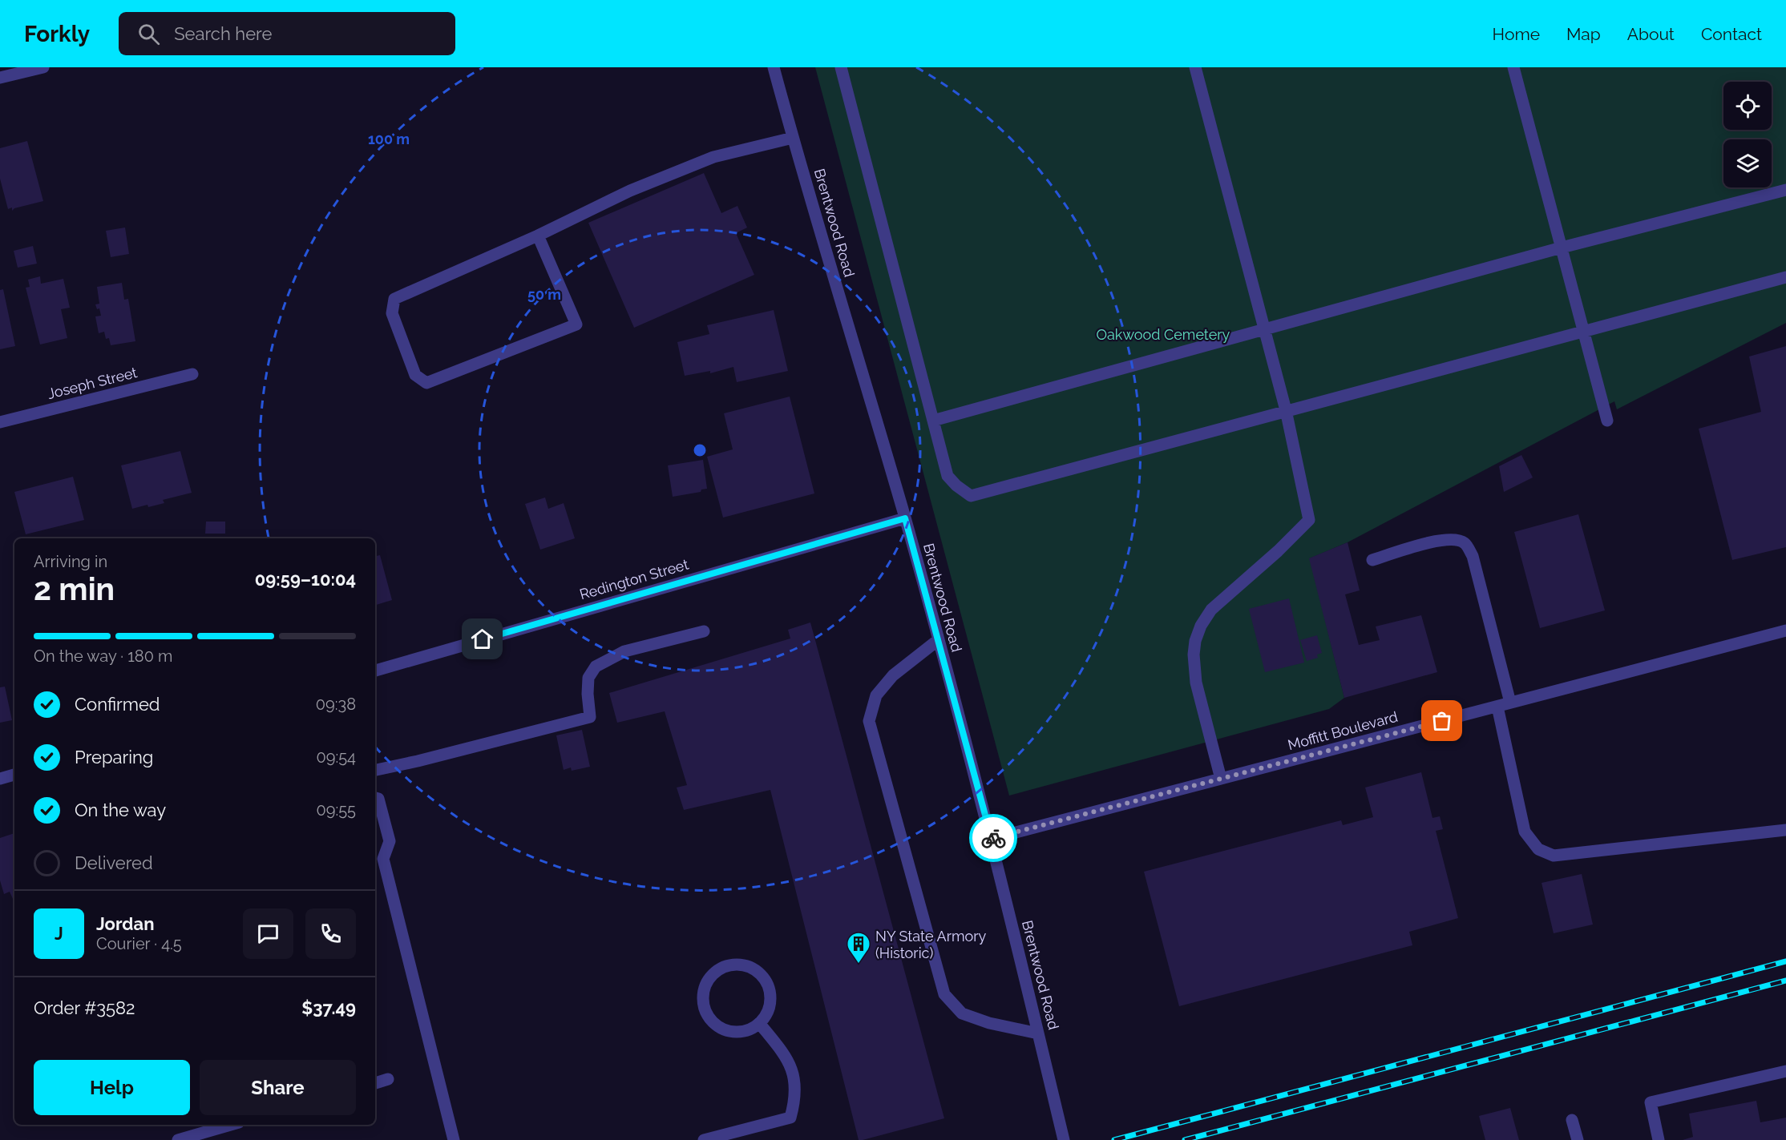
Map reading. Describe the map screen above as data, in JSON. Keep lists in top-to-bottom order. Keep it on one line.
{"streets":{"street":["Brentwood Road","Joseph Street","Redington Street","Moffitt Boulevard"]},"crossings":[["Brentwood Road","Redington Street"],["Brentwood Road","Moffitt Boulevard"]],"parks":["Oakwood Cemetery"],"places":{"building":["NY State Armory (Historic)"]},"page":{"header":"Forkly","search":"Search here","nav":["Home","Map","About","Contact"],"heading":["2 min","Arriving in","09:59–10:04"],"panel":["Jordan","Courier · 4.5","Order #3582","$37.49"],"bar":"On the way · 180 m","list":[["Confirmed","09:38"],["Preparing","09:54"],["On the way","09:55"],"Delivered"],"round":"J","buttons":["Help","Share"]},"rings":["100 m","50 m"]}
